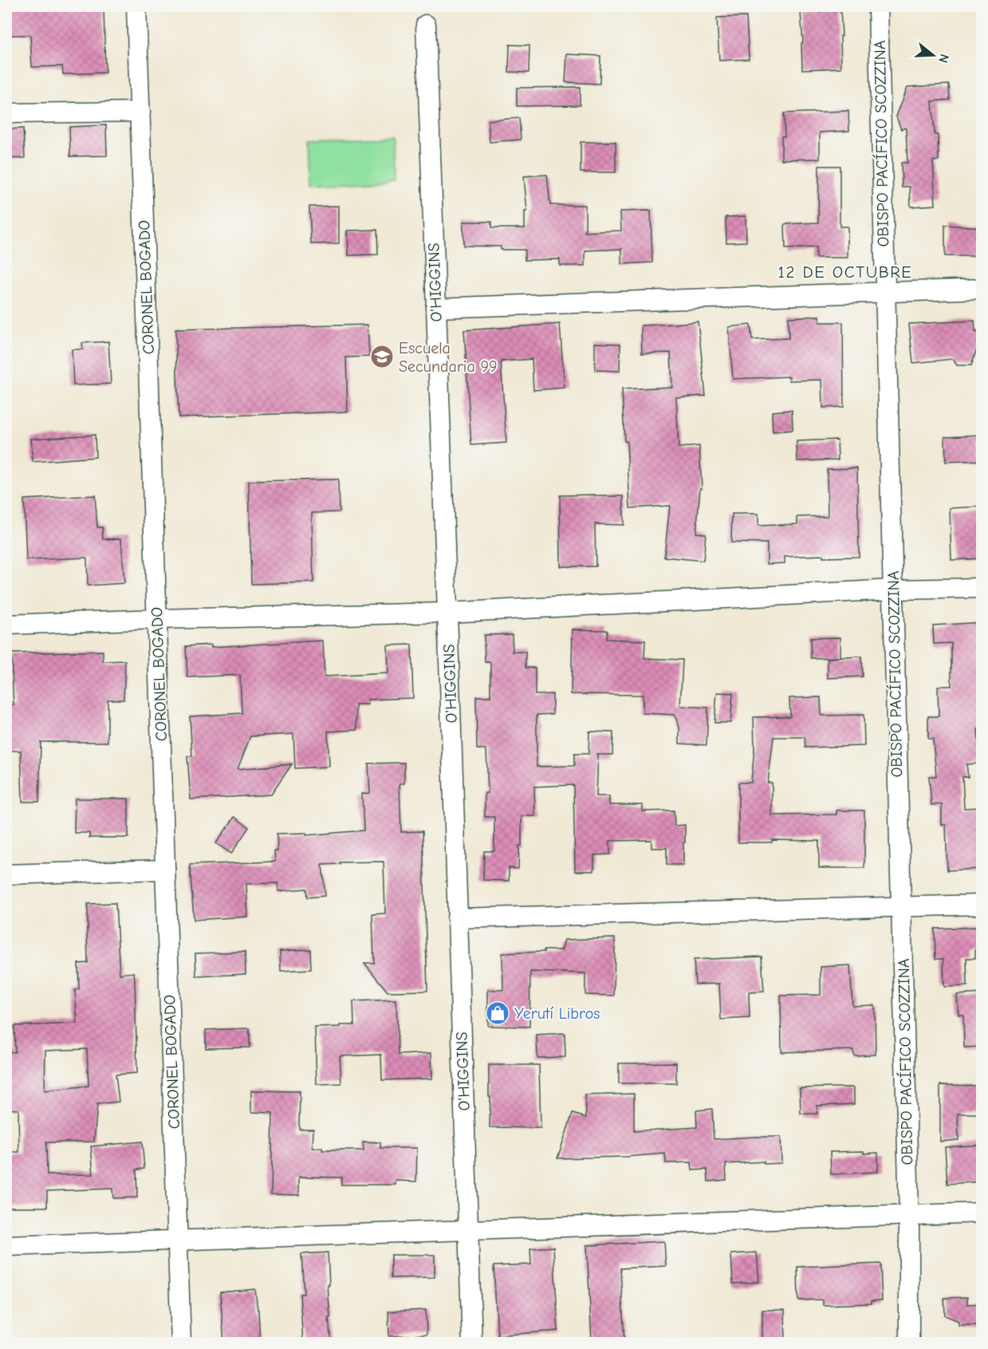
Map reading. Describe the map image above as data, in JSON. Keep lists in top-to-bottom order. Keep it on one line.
{"streets":{"street":["OBISPO PACÍFICO SCOZZINA","O'HIGGINS","CORONEL BOGADO"]},"districts":["12 DE OCTUBRE"],"places":{"school or university":["Escuela Secundaria 99"],"shop":["Yerutí Libros"]},"north":"right"}
